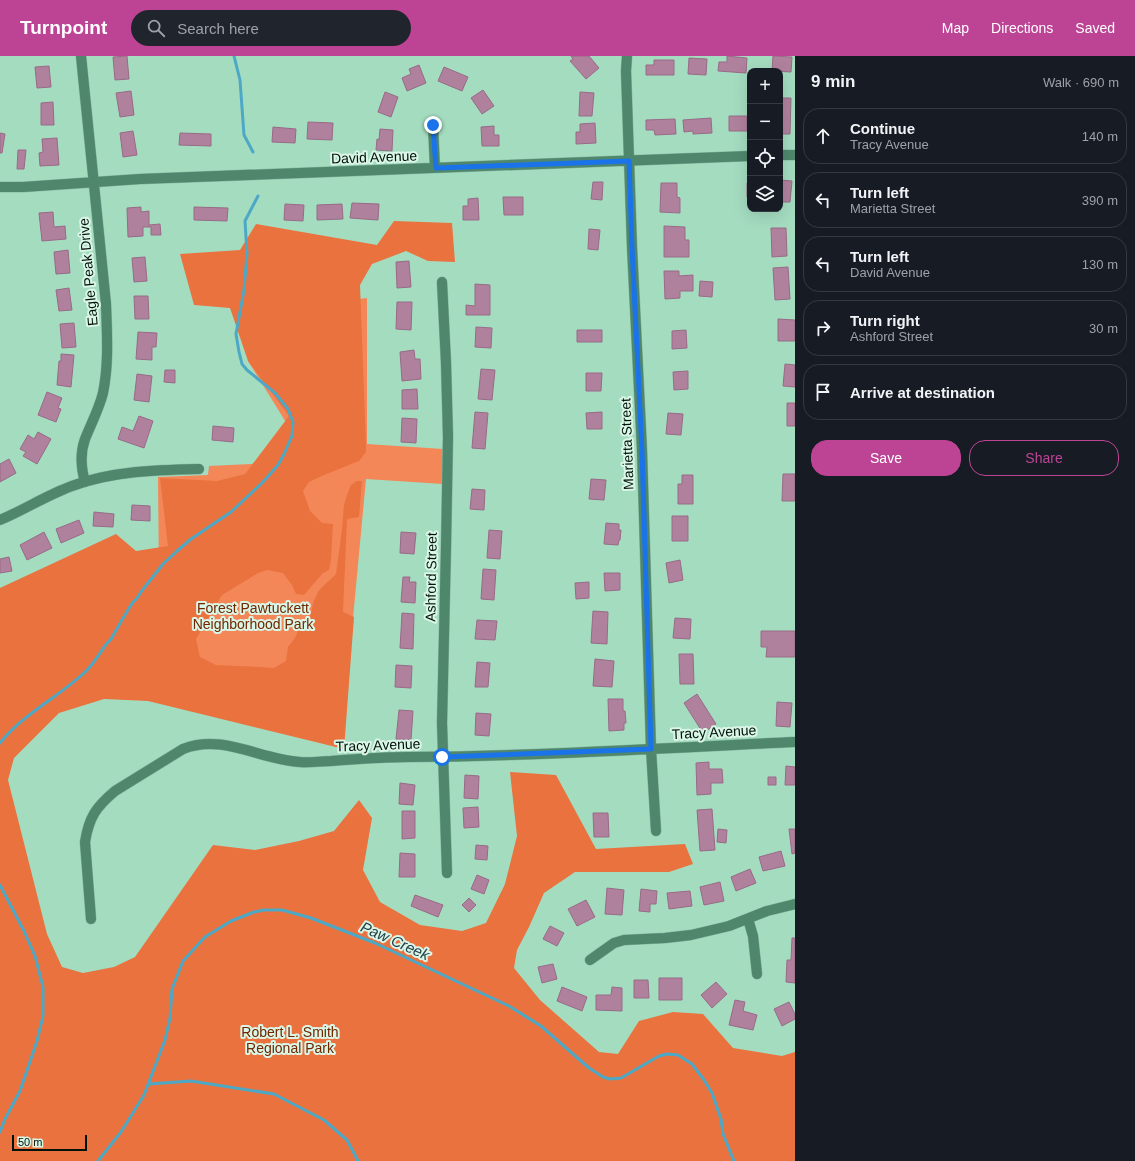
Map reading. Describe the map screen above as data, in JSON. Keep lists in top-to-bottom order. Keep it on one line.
{"streets":{"street":["David Avenue","Eagle Peak Drive","Marietta Street","Ashford Street","Tracy Avenue"]},"crossings":[["David Avenue","Eagle Peak Drive"],["David Avenue","Marietta Street"],["Marietta Street","Tracy Avenue"],["Ashford Street","Tracy Avenue"]],"water":["Paw Creek"],"parks":["Forest Pawtuckett Neighborhood Park","Robert L. Smith Regional Park"],"scale_bar":"50 m","page":{"header":"Turnpoint","search":"Search here","nav":["Map","Directions","Saved"],"heading":["9 min","Walk · 690 m"],"map_buttons":["+","−"],"list":[["Continue","Tracy Avenue","140 m"],["Turn left","Marietta Street","390 m"],["Turn left","David Avenue","130 m"],["Turn right","Ashford Street","30 m"],"Arrive at destination"],"buttons":["Save","Share"],"scale":"50 m"}}
